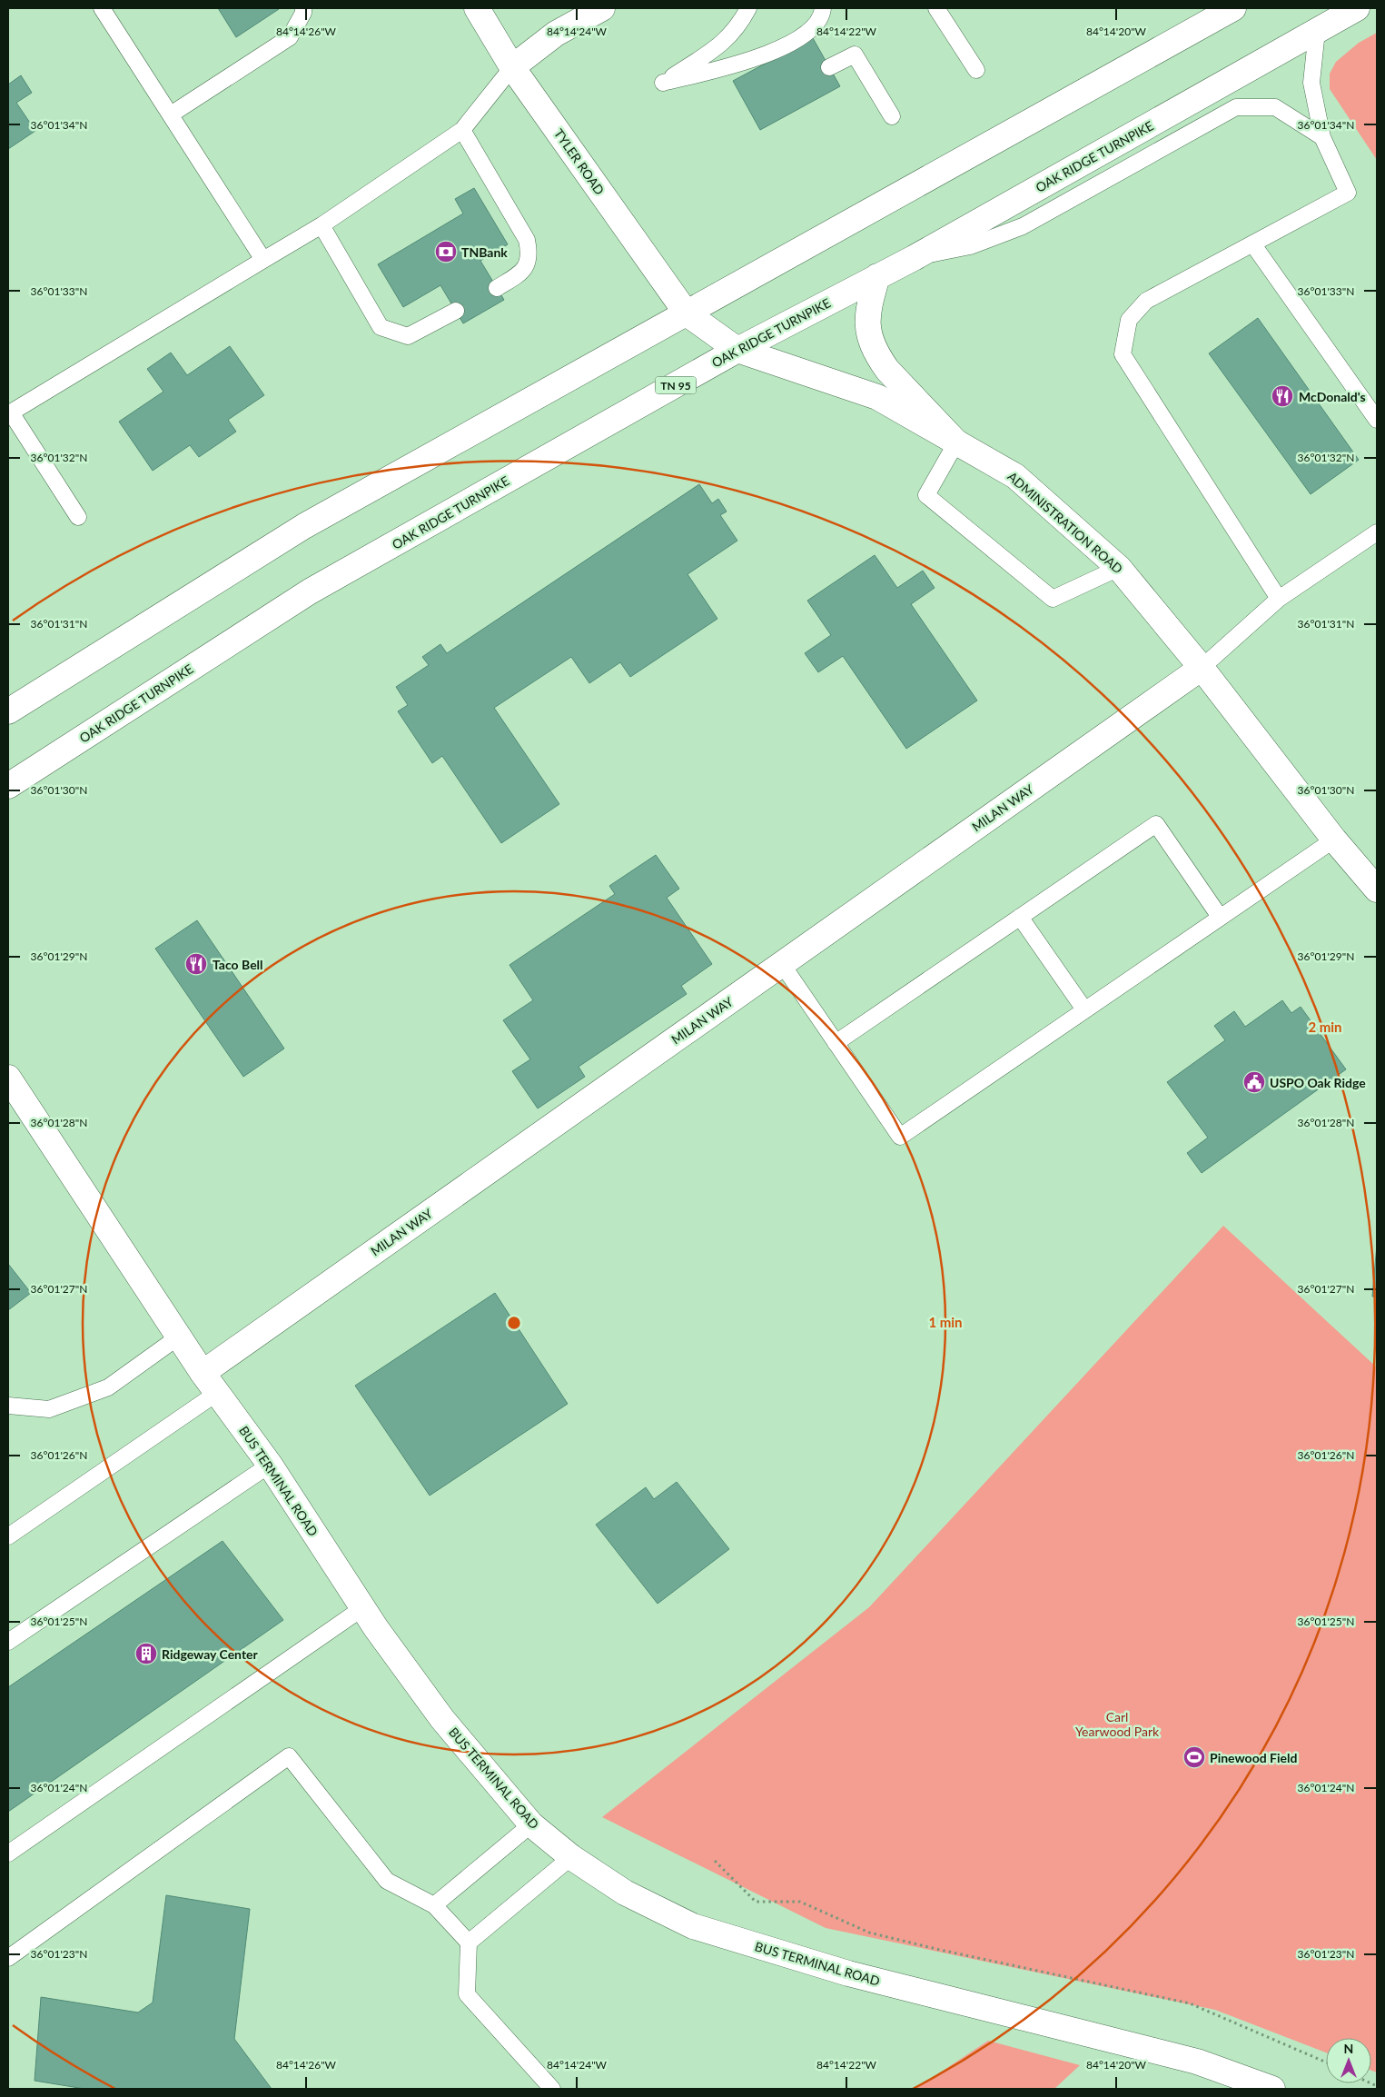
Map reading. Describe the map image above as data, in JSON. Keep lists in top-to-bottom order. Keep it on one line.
{"streets":{"main road":["OAK RIDGE TURNPIKE","TYLER ROAD","TN 95","ADMINISTRATION ROAD","MILAN WAY","BUS TERMINAL ROAD"]},"crossings":[["OAK RIDGE TURNPIKE","TYLER ROAD"],["OAK RIDGE TURNPIKE","ADMINISTRATION ROAD"],["TYLER ROAD","ADMINISTRATION ROAD"],["ADMINISTRATION ROAD","MILAN WAY"],["MILAN WAY","BUS TERMINAL ROAD"]],"parks":["Carl Yearwood Park"],"places":{"bank":["TNBank"],"restaurant":["McDonald's","Taco Bell"],"public building":["USPO Oak Ridge"],"building":["Ridgeway Center"],"sports":["Pinewood Field"]},"north":"top","coordinates":["84°14'26\"W","84°14'24\"W","84°14'22\"W","84°14'20\"W","36°01'34\"N","36°01'33\"N","36°01'32\"N","36°01'31\"N","36°01'30\"N","36°01'29\"N","36°01'28\"N","36°01'27\"N","36°01'26\"N","36°01'25\"N","36°01'24\"N","36°01'23\"N"],"rings":["2 min","1 min"]}
